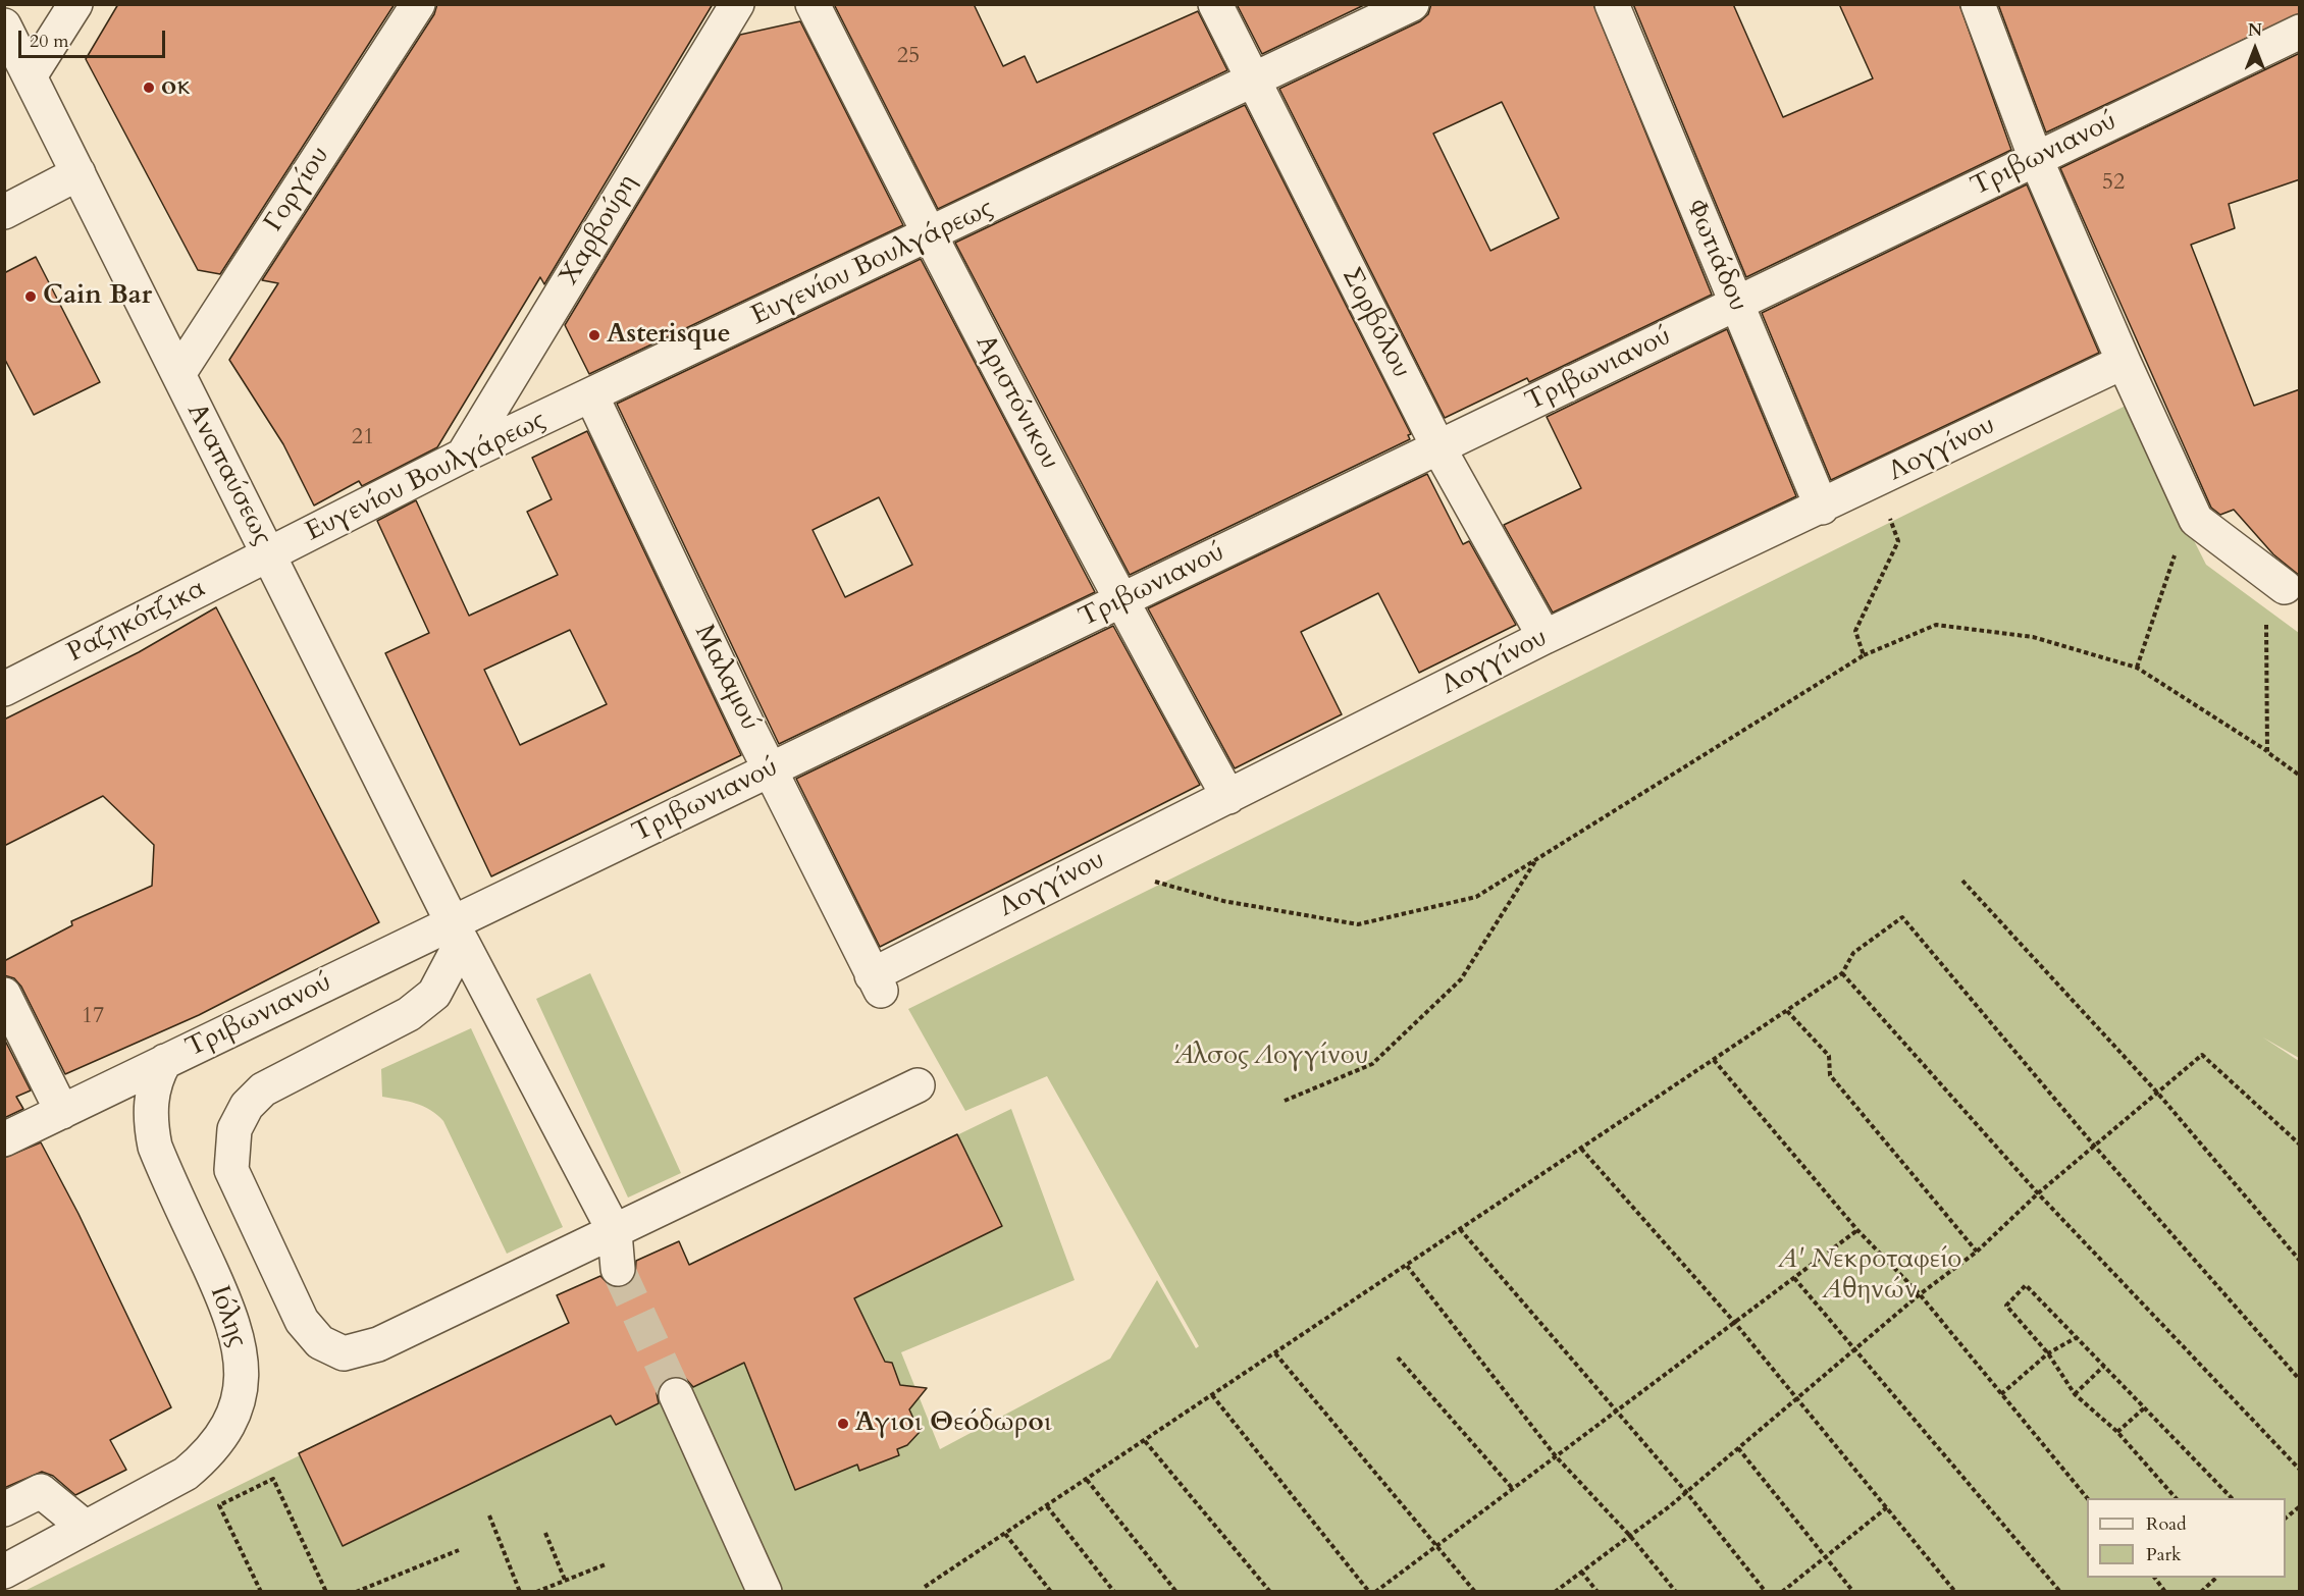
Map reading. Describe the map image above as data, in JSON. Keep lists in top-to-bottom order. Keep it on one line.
{"streets":{"street":["Τριβωνιανού","Γοργίου","Χαρβούρη","Φωτιάδου","Ευγενίου Βουλγάρεως","Σορβόλου","Αριστόνικου","Λογγίνου","Αναπαύσεως","Ραζηκότζικα","Μαλαμού","Ιόλης"]},"crossings":[["Τριβωνιανού","Φωτιάδου"],["Τριβωνιανού","Σορβόλου"],["Τριβωνιανού","Αριστόνικου"],["Τριβωνιανού","Αναπαύσεως"],["Τριβωνιανού","Μαλαμού"],["Τριβωνιανού","Ιόλης"],["Γοργίου","Αναπαύσεως"],["Χαρβούρη","Ευγενίου Βουλγάρεως"],["Φωτιάδου","Λογγίνου"],["Ευγενίου Βουλγάρεως","Σορβόλου"],["Ευγενίου Βουλγάρεως","Αριστόνικου"],["Ευγενίου Βουλγάρεως","Αναπαύσεως"],["Ευγενίου Βουλγάρεως","Ραζηκότζικα"],["Ευγενίου Βουλγάρεως","Μαλαμού"],["Σορβόλου","Λογγίνου"],["Αριστόνικου","Λογγίνου"],["Λογγίνου","Μαλαμού"],["Αναπαύσεως","Ραζηκότζικα"]],"parks":["Άλσος Λογγίνου","Α' Νεκροταφείο Αθηνών"],"places":["οκ","Cain Bar","Asterisque","Άγιοι Θεόδωροι"],"house_numbers":["25","52","21","17"],"legend":["Road","Park"],"scale_bar":"20 m","north":"top"}
